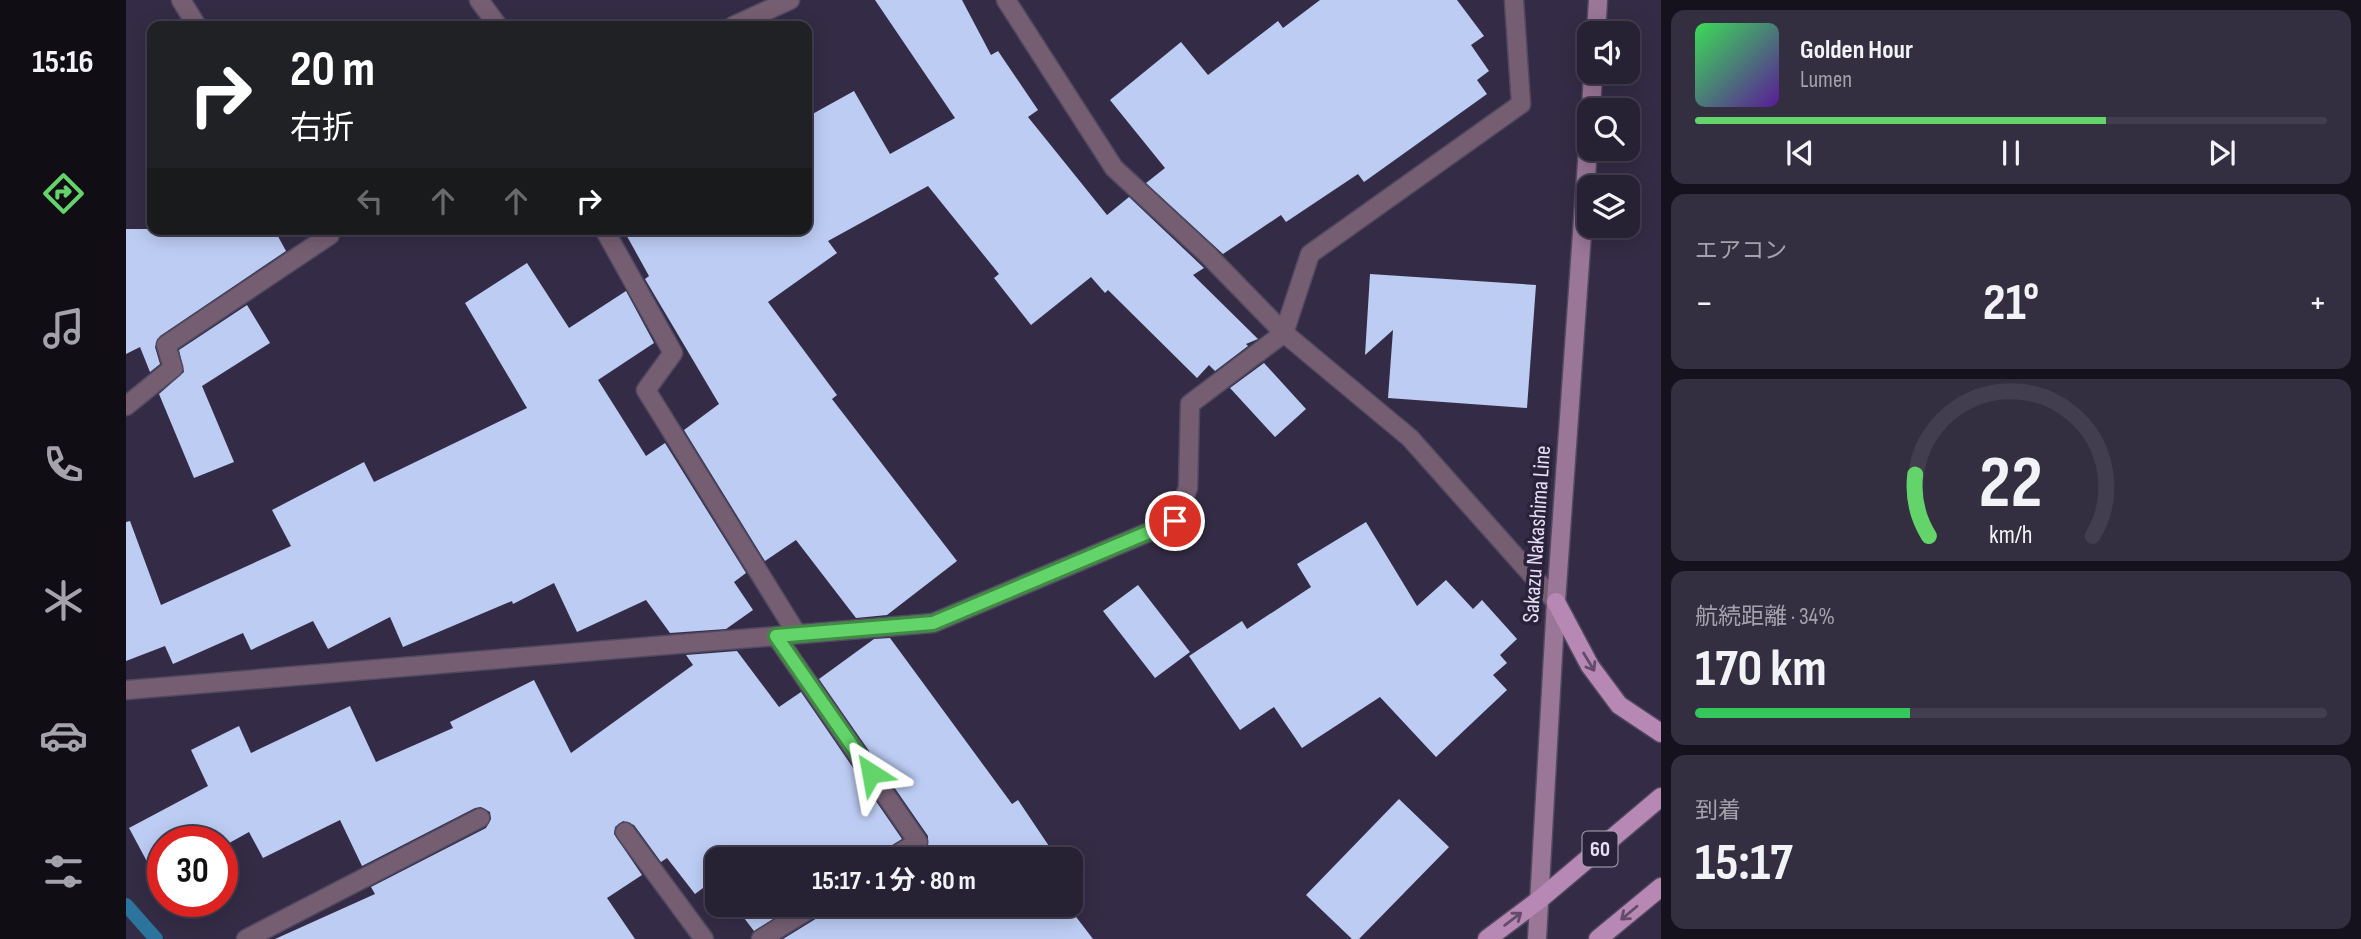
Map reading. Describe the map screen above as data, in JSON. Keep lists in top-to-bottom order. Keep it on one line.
{"streets":{"main road":["Sakazu Nakashima Line","60"]},"crossings":[["Sakazu Nakashima Line","60"]],"page":{"tabs":"15:16","turn":["20 m","右折"],"song":["Golden Hour","Lumen"],"tile":["エアコン",["航続距離 · 34%","170 km"],["到着","15:17"]],"heat":["−","21°","+"],"limit":"30","trip":"15:17 · 1 分 · 80 m","gauge":["22","km/h"]}}
